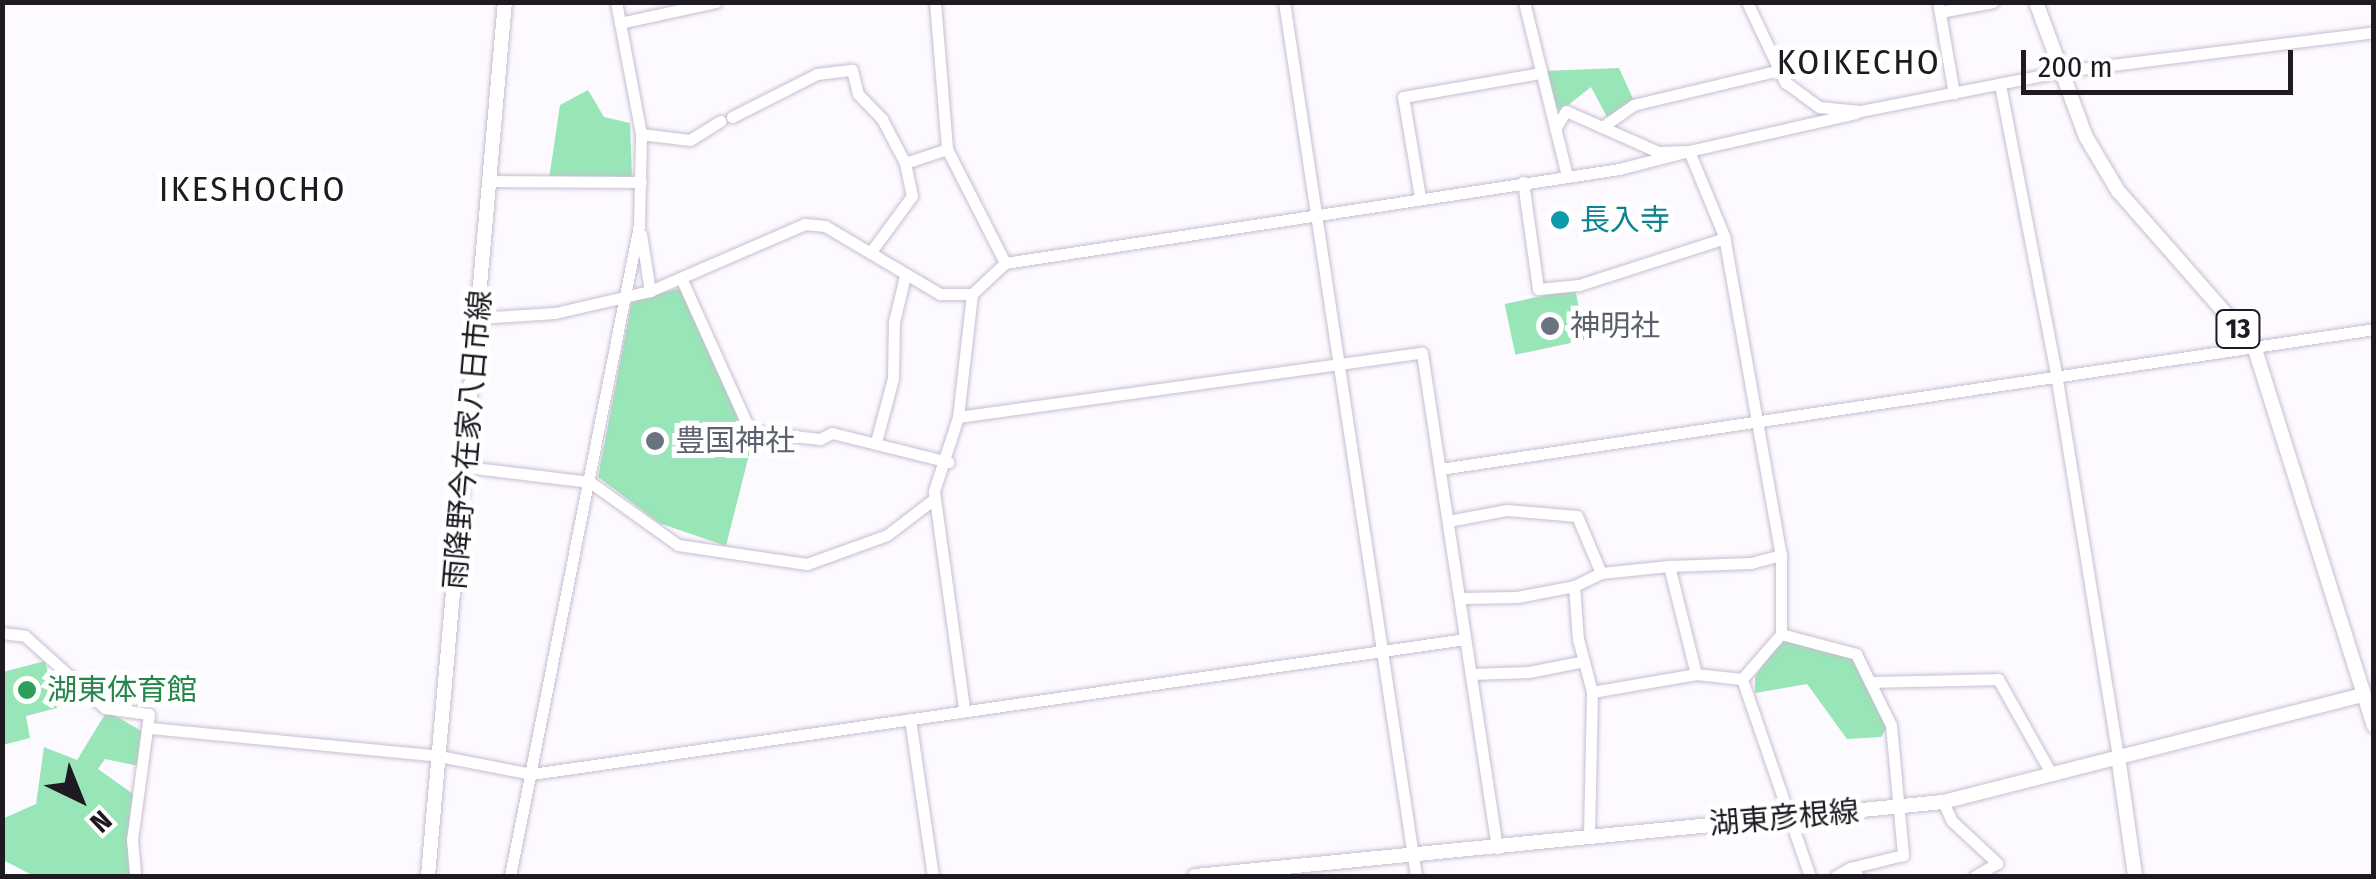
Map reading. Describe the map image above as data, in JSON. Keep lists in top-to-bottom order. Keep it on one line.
{"streets":{"main road":["13","雨降野今在家八日市線","湖東彦根線"]},"crossings":[["13","湖東彦根線"]],"districts":["KOIKECHO","IKESHOCHO"],"places":["長入寺","神明社","豊国神社","湖東体育館"],"scale_bar":"200 m","north":"bottom right"}
